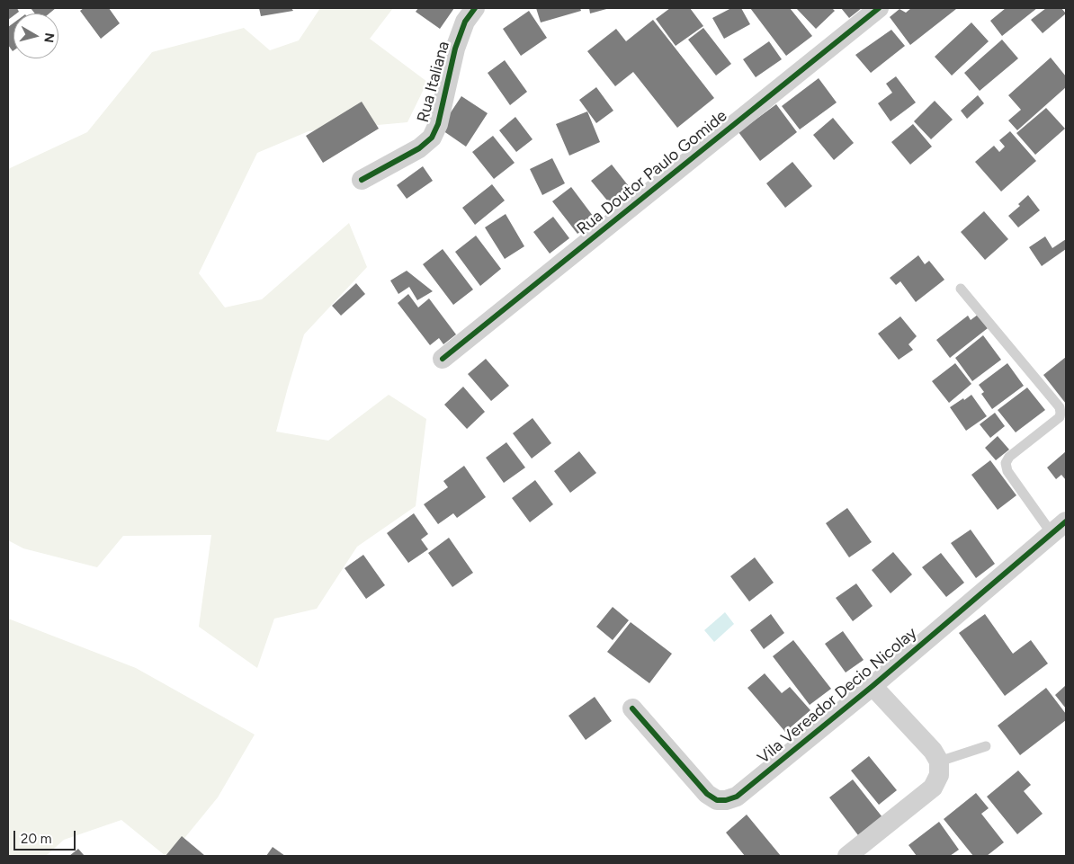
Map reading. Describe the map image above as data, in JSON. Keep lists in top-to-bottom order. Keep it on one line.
{"streets":{"street":["Rua Italiana","Rua Doutor Paulo Gomide","Vila Vereador Decio Nicolay"]},"scale_bar":"20 m","north":"right"}
